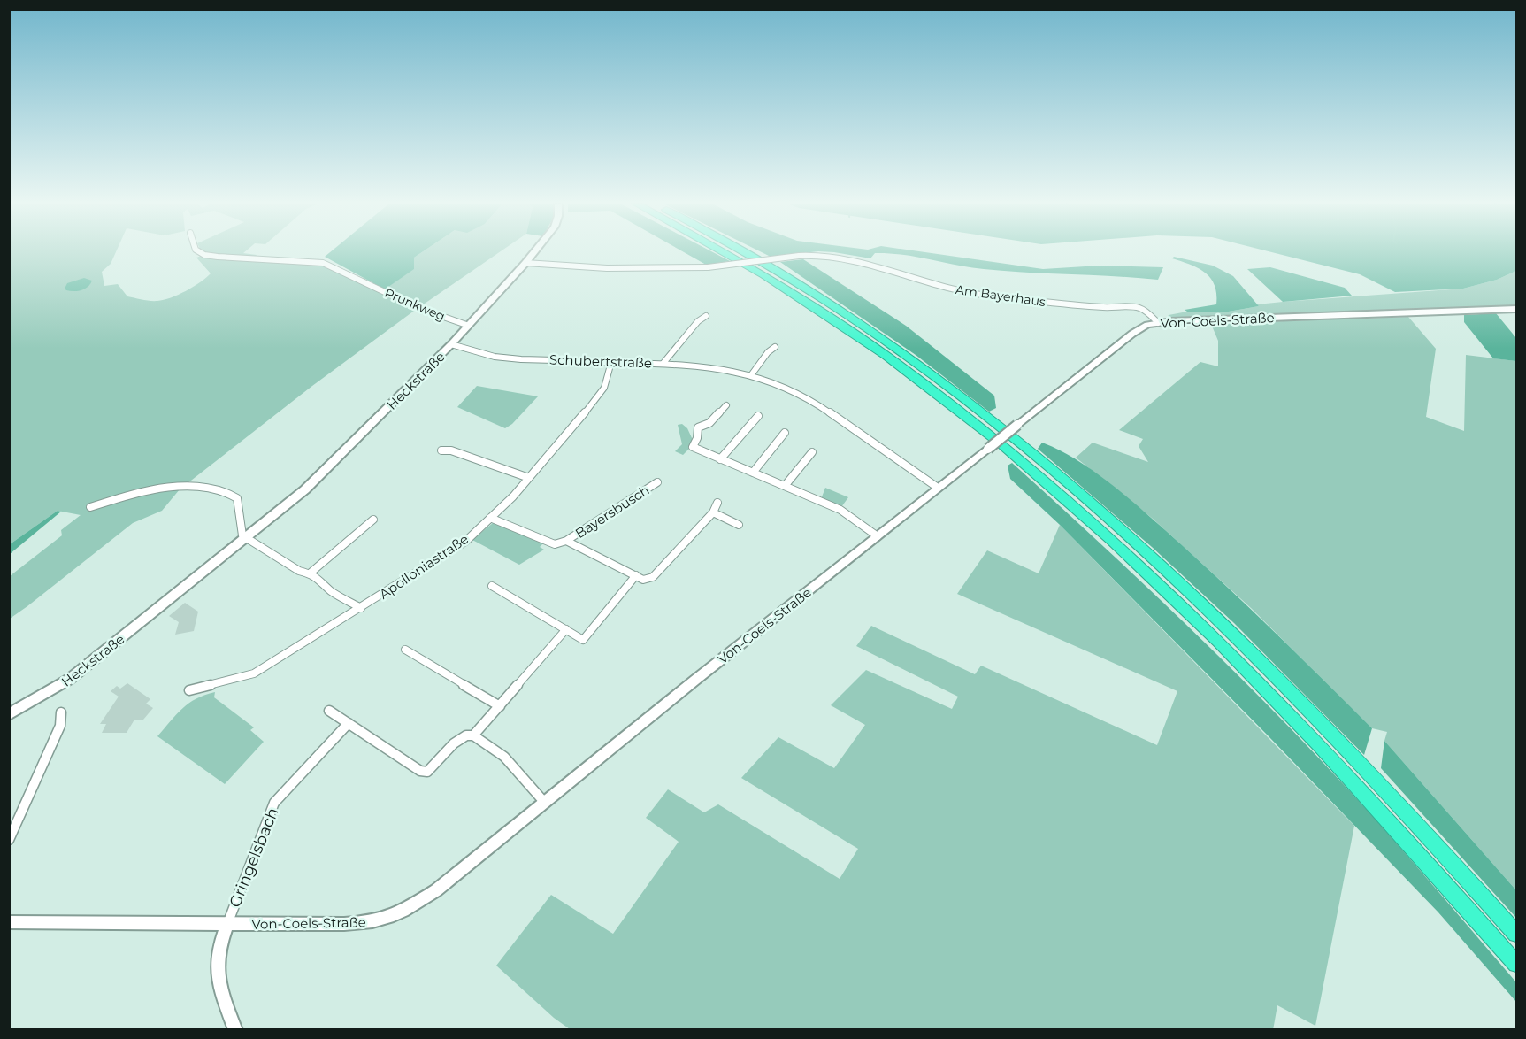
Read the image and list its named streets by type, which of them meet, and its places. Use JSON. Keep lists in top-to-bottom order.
{
  "streets": {
    "main road": ["Von-Coels-Straße", "Heckstraße"],
    "street": [
      "Am Bayerhaus",
      "Prunkweg",
      "Schubertstraße",
      "Bayersbusch",
      "Apolloniastraße",
      "Gringelsbach"
    ]
  },
  "crossings": [
    ["Am Bayerhaus", "Von-Coels-Straße"],
    ["Am Bayerhaus", "Heckstraße"],
    ["Prunkweg", "Heckstraße"],
    ["Von-Coels-Straße", "Schubertstraße"],
    ["Von-Coels-Straße", "Gringelsbach"],
    ["Schubertstraße", "Heckstraße"],
    ["Schubertstraße", "Apolloniastraße"]
  ]
}
